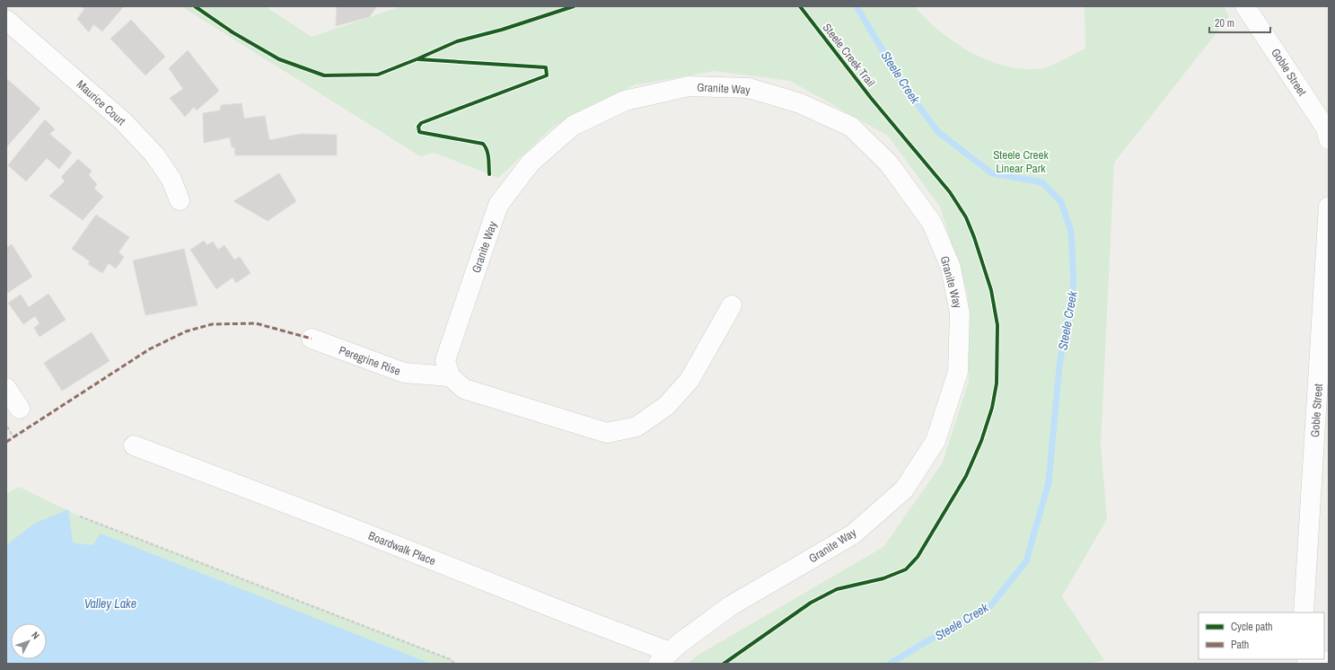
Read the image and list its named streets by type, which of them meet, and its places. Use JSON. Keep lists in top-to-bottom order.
{
  "streets": {
    "street": [
      "Goble Street",
      "Granite Way",
      "Maurice Court",
      "Peregrine Rise",
      "Boardwalk Place"
    ],
    "cycle path": ["Steele Creek Trail"]
  },
  "crossings": [
    ["Granite Way", "Peregrine Rise"],
    ["Granite Way", "Boardwalk Place"]
  ],
  "water": ["Steele Creek", "Valley Lake"],
  "parks": ["Steele Creek Linear Park"],
  "legend": ["Cycle path", "Path"],
  "scale_bar": "20 m",
  "north": "top right"
}
